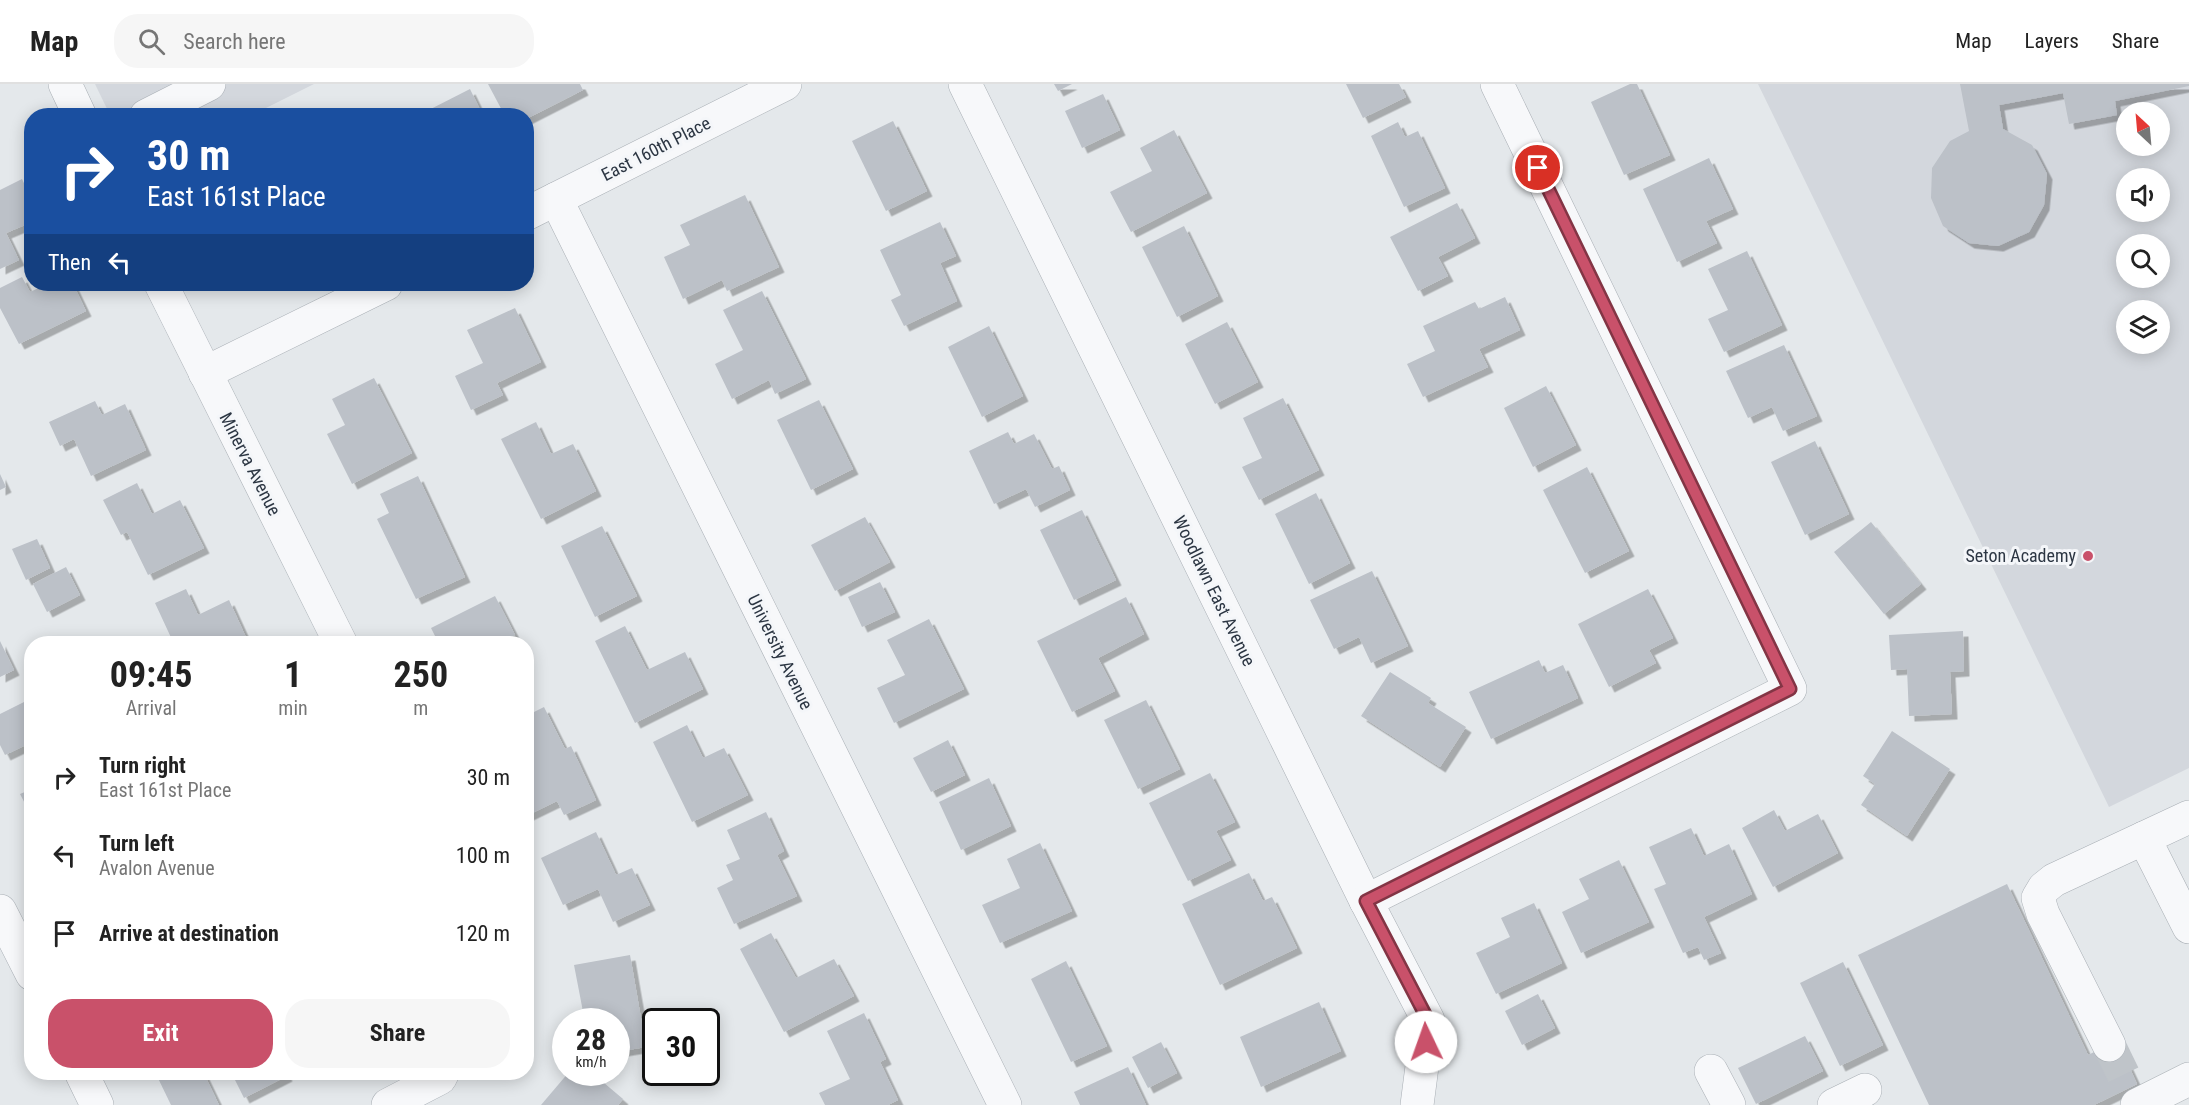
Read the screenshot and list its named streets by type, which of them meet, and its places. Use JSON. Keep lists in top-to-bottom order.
{
  "streets": {
    "street": [
      "East 160th Place",
      "Minerva Avenue",
      "Woodlawn East Avenue",
      "University Avenue"
    ]
  },
  "crossings": [
    ["East 160th Place", "University Avenue"]
  ],
  "places": ["Seton Academy"],
  "north": "top left",
  "page": {
    "header": "Map",
    "search": "Search here",
    "nav": ["Map", "Layers", "Share"],
    "turn": ["30 m", "East 161st Place"],
    "then": "Then",
    "eta": [
      "09:45",
      "Arrival",
      "1",
      "min",
      "250",
      "m"
    ],
    "list": [
      {
        "name": "Turn right",
        "note": "East 161st Place",
        "value": "30 m"
      },
      {
        "name": "Turn left",
        "note": "Avalon Avenue",
        "value": "100 m"
      },
      {
        "name": "Arrive at destination",
        "value": "120 m"
      }
    ],
    "buttons": ["Exit", "Share"],
    "speed": "28 km/h",
    "limit": "30"
  }
}
